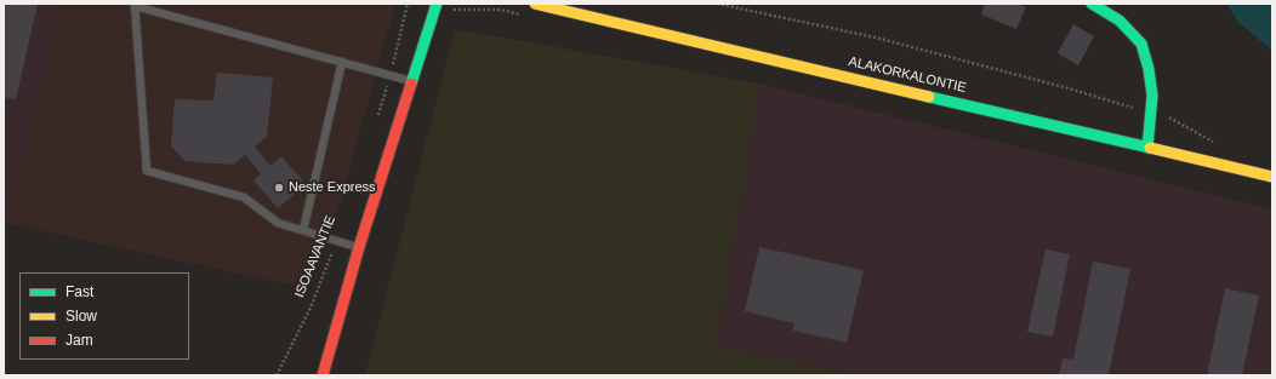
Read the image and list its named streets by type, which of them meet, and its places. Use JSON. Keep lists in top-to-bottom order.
{
  "streets": {
    "street": ["ALAKORKALONTIE"],
    "path": ["ISOAAVANTIE"]
  },
  "places": ["Neste Express"],
  "legend": ["Fast", "Slow", "Jam"]
}
